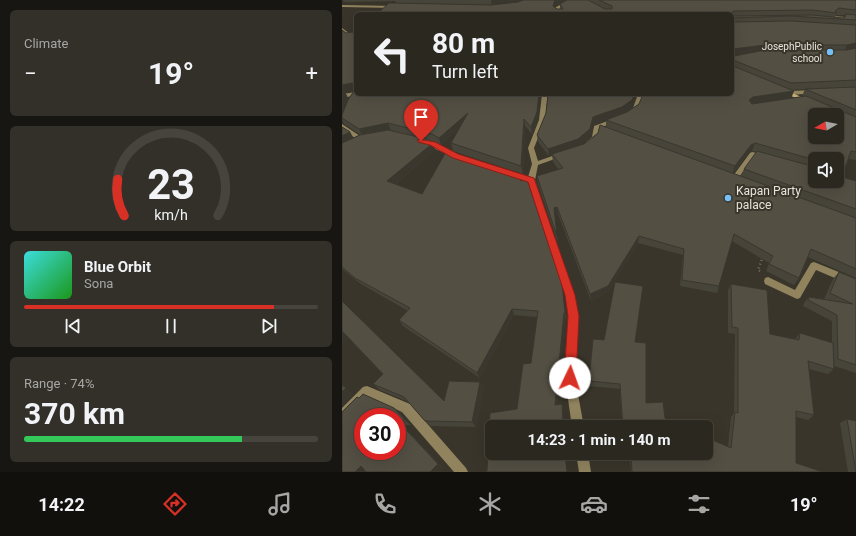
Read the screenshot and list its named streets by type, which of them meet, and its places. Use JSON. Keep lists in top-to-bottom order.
{
  "places": ["JosephPublic school", "Kapan Party palace"],
  "north": "left",
  "page": {
    "tile": [
      "Climate",
      ["Range · 74%", "370 km"]
    ],
    "turn": ["80 m", "Turn left"],
    "heat": ["−", "19°", "+"],
    "song": ["Blue Orbit", "Sona"],
    "limit": "30",
    "trip": "14:23 · 1 min · 140 m",
    "tabs": ["14:22", "19°"],
    "gauge": ["23", "km/h"]
  }
}
